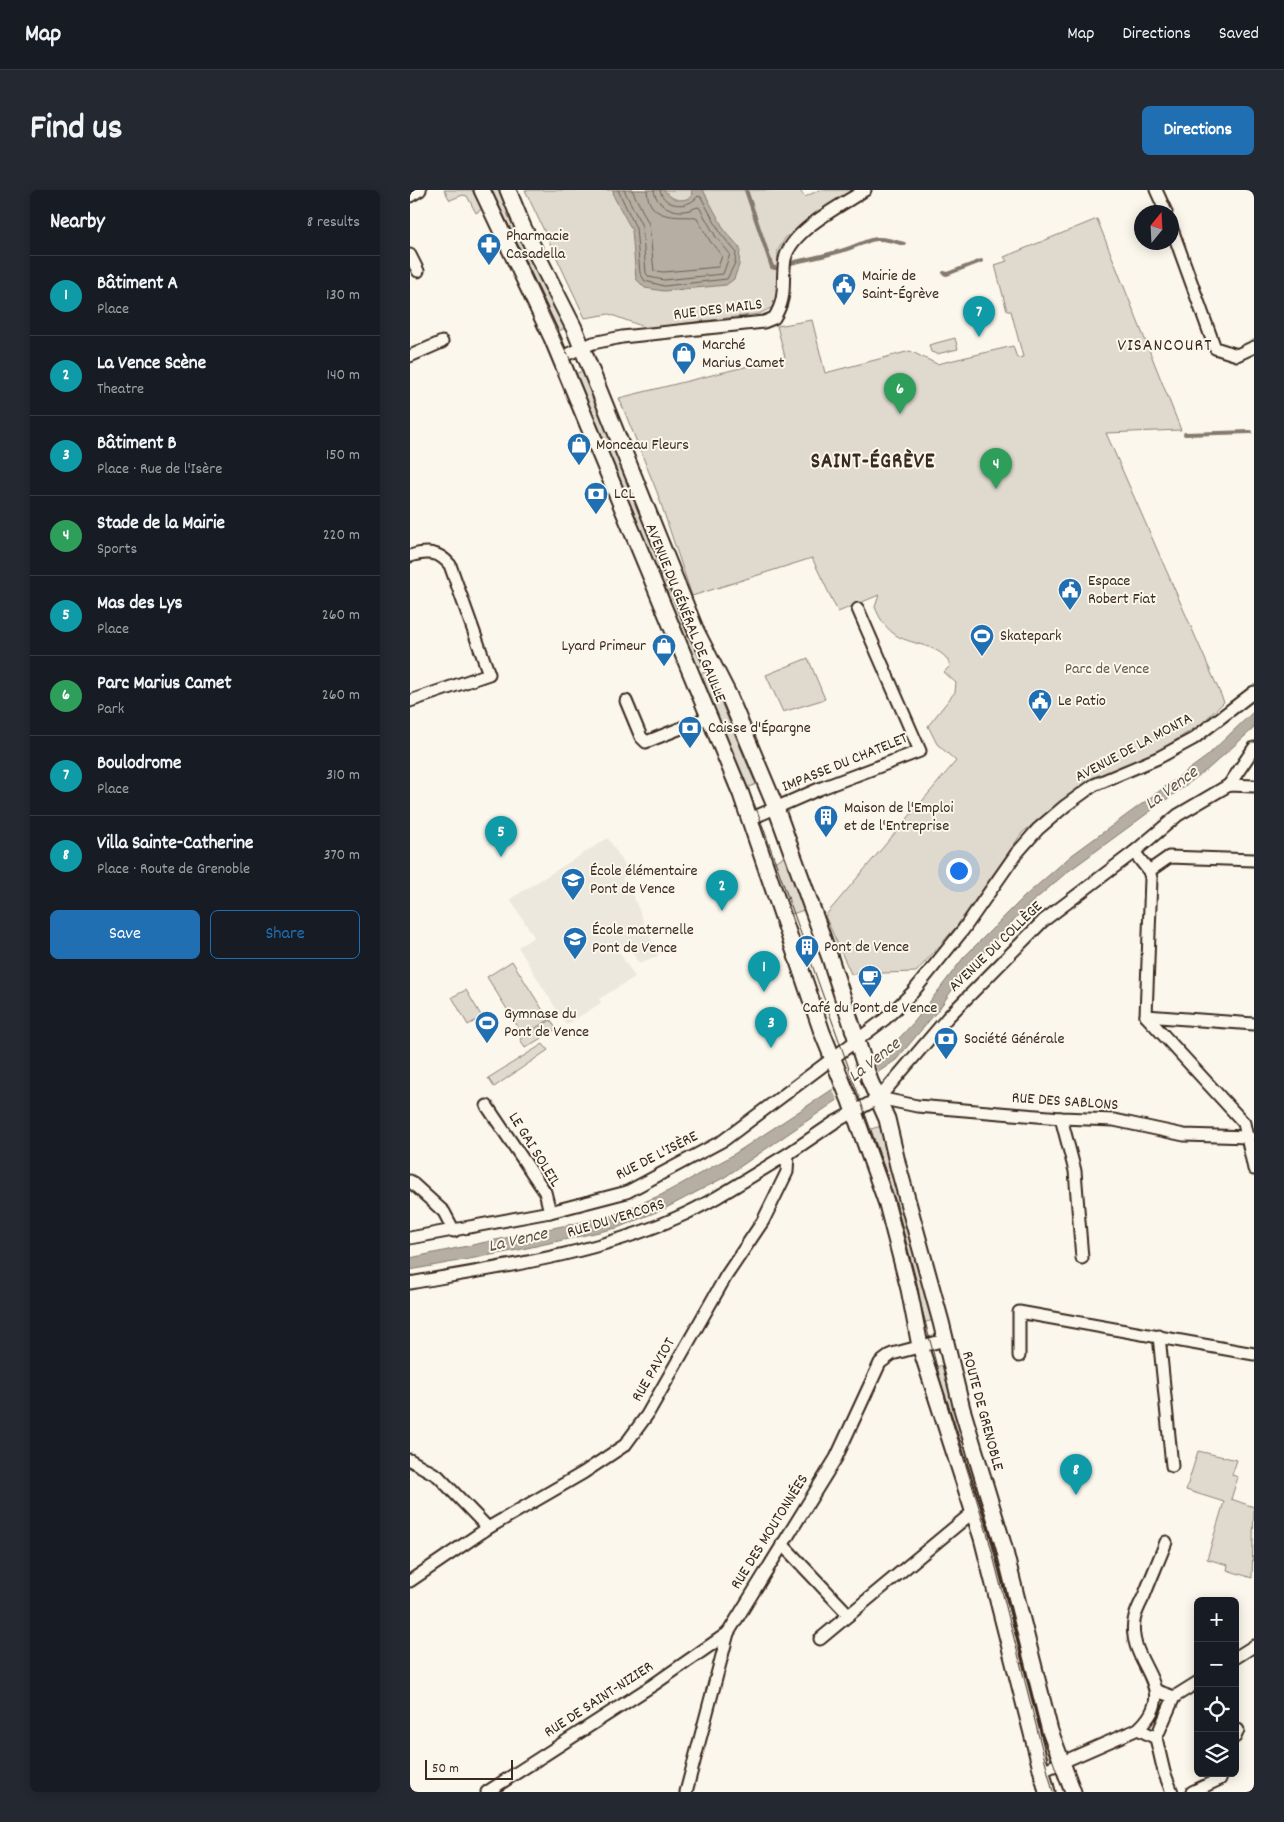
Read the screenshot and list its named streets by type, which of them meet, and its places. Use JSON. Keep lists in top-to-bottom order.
{
  "streets": {
    "main road": ["AVENUE DU GÉNÉRAL DE GAULLE", "ROUTE DE GRENOBLE"],
    "street": [
      "RUE DES MAILS",
      "AVENUE DE LA MONTA",
      "IMPASSE DU CHATELET",
      "AVENUE DU COLLÈGE",
      "RUE DES SABLONS",
      "LE GAI SOLEIL",
      "RUE DE L'ISÈRE",
      "RUE DU VERCORS",
      "RUE PAVIOT",
      "RUE DES MOUTONNÉES",
      "RUE DE SAINT-NIZIER"
    ]
  },
  "crossings": [
    ["RUE DES MAILS", "AVENUE DU GÉNÉRAL DE GAULLE"],
    ["AVENUE DU GÉNÉRAL DE GAULLE", "AVENUE DE LA MONTA"],
    ["AVENUE DU GÉNÉRAL DE GAULLE", "IMPASSE DU CHATELET"],
    ["AVENUE DU GÉNÉRAL DE GAULLE", "RUE DE L'ISÈRE"],
    ["AVENUE DU GÉNÉRAL DE GAULLE", "ROUTE DE GRENOBLE"],
    ["AVENUE DE LA MONTA", "RUE DE L'ISÈRE"],
    ["AVENUE DE LA MONTA", "ROUTE DE GRENOBLE"],
    ["AVENUE DU COLLÈGE", "RUE DES SABLONS"],
    ["AVENUE DU COLLÈGE", "ROUTE DE GRENOBLE"],
    ["RUE DES SABLONS", "ROUTE DE GRENOBLE"],
    ["LE GAI SOLEIL", "RUE DE L'ISÈRE"],
    ["RUE DE L'ISÈRE", "ROUTE DE GRENOBLE"],
    ["RUE DU VERCORS", "RUE PAVIOT"],
    ["ROUTE DE GRENOBLE", "RUE DES MOUTONNÉES"],
    ["RUE DES MOUTONNÉES", "RUE DE SAINT-NIZIER"]
  ],
  "districts": ["VISANCOURT", "SAINT-ÉGRÈVE"],
  "water": ["La Vence"],
  "parks": ["Parc de Vence"],
  "places": {
    "pharmacy": ["Pharmacie Casadella"],
    "public building": ["Mairie de Saint-Égrève", "Espace Robert Fiat", "Le Patio"],
    "shop": ["Marché Marius Camet", "Monceau Fleurs", "Lyard Primeur"],
    "bank": ["LCL", "Caisse d'Épargne", "Société Générale"],
    "sports": ["Skatepark", "Gymnase du Pont de Vence"],
    "building": ["Maison de l'Emploi et de l'Entreprise", "Pont de Vence"],
    "school or university": ["École élémentaire Pont de Vence", "École maternelle Pont de Vence"],
    "cafe": ["Café du Pont de Vence"]
  },
  "scale_bar": "50 m",
  "north": "top",
  "page": {
    "header": "Map",
    "nav": ["Map", "Directions", "Saved"],
    "title": "Find us",
    "buttons": [
      "Directions",
      ["Save", "Share"]
    ],
    "heading": ["Nearby", "8 results"],
    "list": [
      {
        "mark": "1",
        "name": "Bâtiment A",
        "note": "Place",
        "value": "130 m"
      },
      {
        "mark": "2",
        "name": "La Vence Scène",
        "note": "Theatre",
        "value": "140 m"
      },
      {
        "mark": "3",
        "name": "Bâtiment B",
        "note": "Place · Rue de l'Isère",
        "value": "150 m"
      },
      {
        "mark": "4",
        "name": "Stade de la Mairie",
        "note": "Sports",
        "value": "220 m"
      },
      {
        "mark": "5",
        "name": "Mas des Lys",
        "note": "Place",
        "value": "260 m"
      },
      {
        "mark": "6",
        "name": "Parc Marius Camet",
        "note": "Park",
        "value": "260 m"
      },
      {
        "mark": "7",
        "name": "Boulodrome",
        "note": "Place",
        "value": "310 m"
      },
      {
        "mark": "8",
        "name": "Villa Sainte-Catherine",
        "note": "Place · Route de Grenoble",
        "value": "370 m"
      }
    ],
    "pins": [
      "7",
      "6",
      "4",
      "5",
      "2",
      "1",
      "3",
      "8"
    ],
    "map_buttons": ["+", "−"],
    "scale": "50 m"
  }
}
